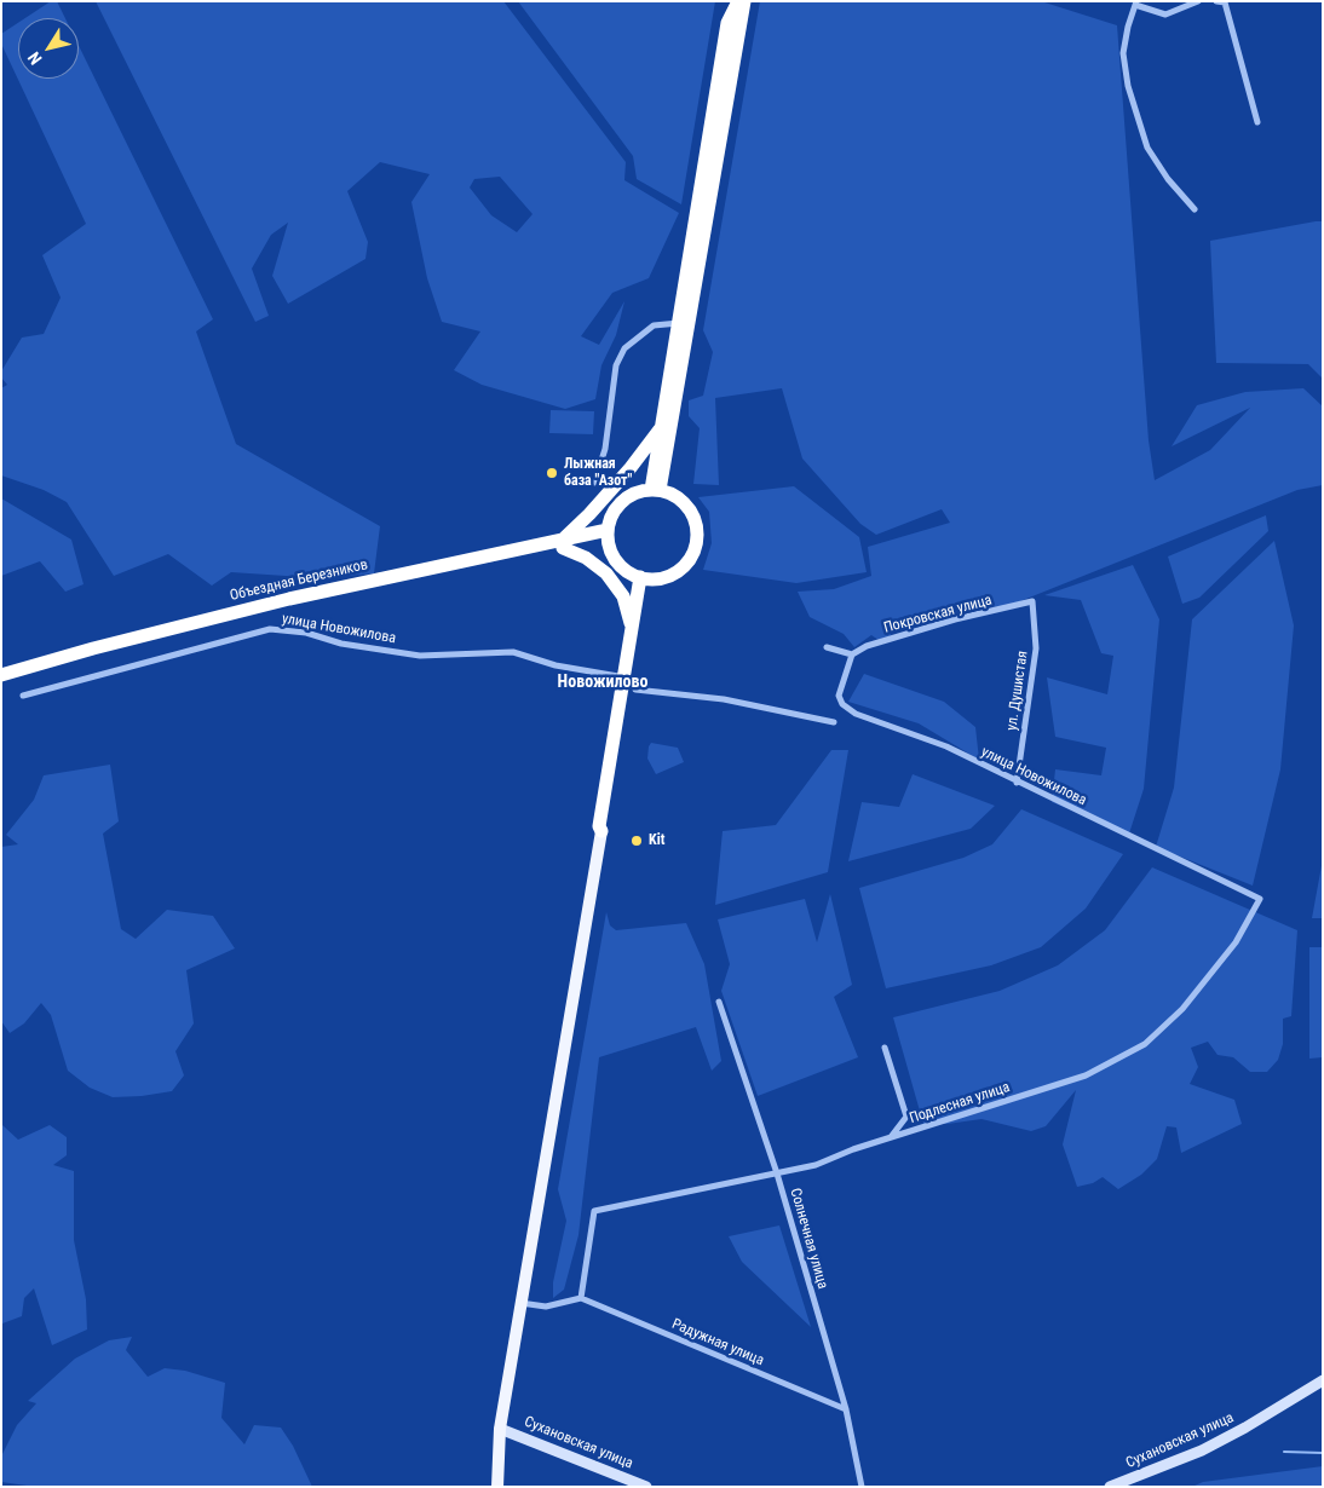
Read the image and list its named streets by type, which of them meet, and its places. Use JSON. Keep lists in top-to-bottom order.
{
  "streets": {
    "highway": ["Объездная Березников"],
    "street": [
      "Покровская улица",
      "улица Новожилова",
      "ул. Душистая",
      "Подлесная улица",
      "Солнечная улица",
      "Радужная улица",
      "Сухановская улица"
    ]
  },
  "crossings": [
    ["Покровская улица", "улица Новожилова"],
    ["Покровская улица", "ул. Душистая"],
    ["улица Новожилова", "ул. Душистая"],
    ["улица Новожилова", "Подлесная улица"],
    ["Подлесная улица", "Солнечная улица"],
    ["Подлесная улица", "Радужная улица"],
    ["Солнечная улица", "Радужная улица"]
  ],
  "districts": ["Новожилово"],
  "places": ["Лыжная база \"Азот\"", "Kit"],
  "north": "bottom left"
}
